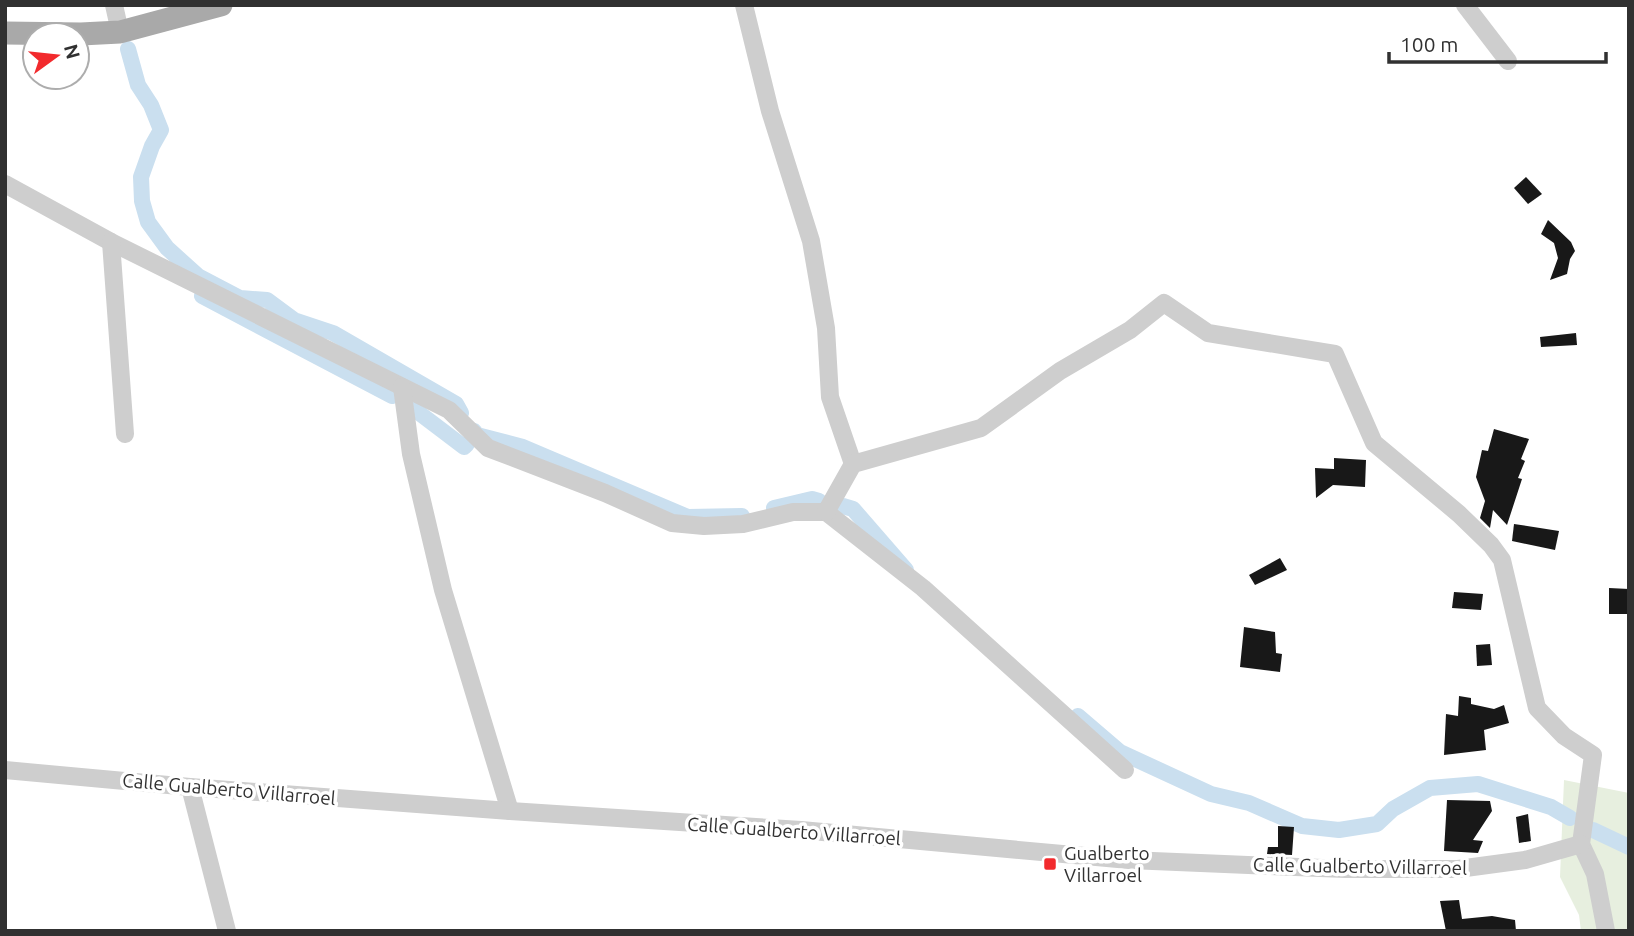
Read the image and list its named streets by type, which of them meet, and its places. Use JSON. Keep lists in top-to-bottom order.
{
  "streets": {
    "street": ["Calle Gualberto Villarroel"]
  },
  "places": {
    "transit": ["Gualberto Villarroel"]
  },
  "scale_bar": "100 m",
  "north": "right"
}
